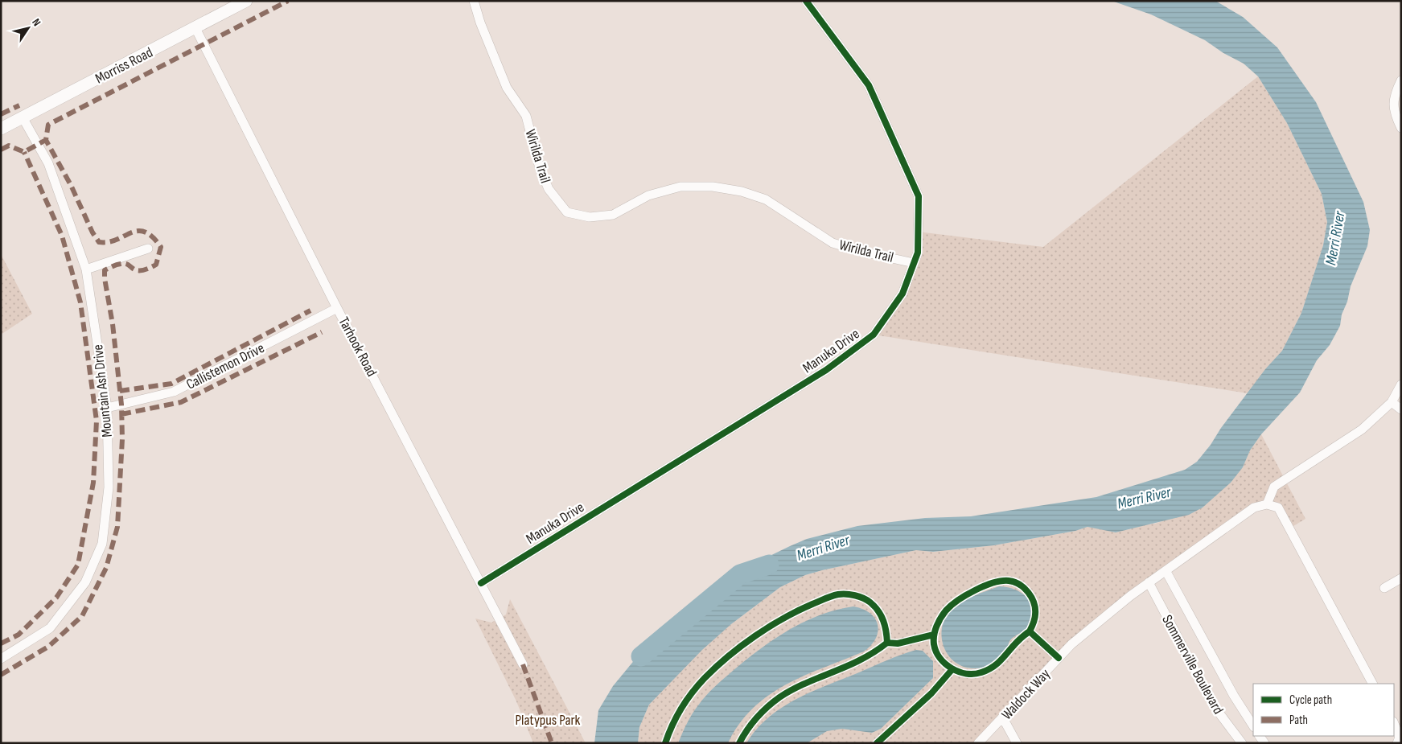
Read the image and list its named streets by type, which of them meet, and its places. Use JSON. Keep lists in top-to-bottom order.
{
  "streets": {
    "street": [
      "Morriss Road",
      "Wirilda Trail",
      "Tarhook Road",
      "Manuka Drive",
      "Callistemon Drive",
      "Mountain Ash Drive",
      "Sommerville Boulevard",
      "Waldock Way"
    ]
  },
  "crossings": [
    ["Morriss Road", "Tarhook Road"],
    ["Morriss Road", "Mountain Ash Drive"],
    ["Wirilda Trail", "Manuka Drive"],
    ["Tarhook Road", "Manuka Drive"],
    ["Tarhook Road", "Callistemon Drive"],
    ["Callistemon Drive", "Mountain Ash Drive"],
    ["Sommerville Boulevard", "Waldock Way"]
  ],
  "water": ["Merri River"],
  "parks": ["Platypus Park"],
  "legend": ["Cycle path", "Path"],
  "north": "top right"
}
